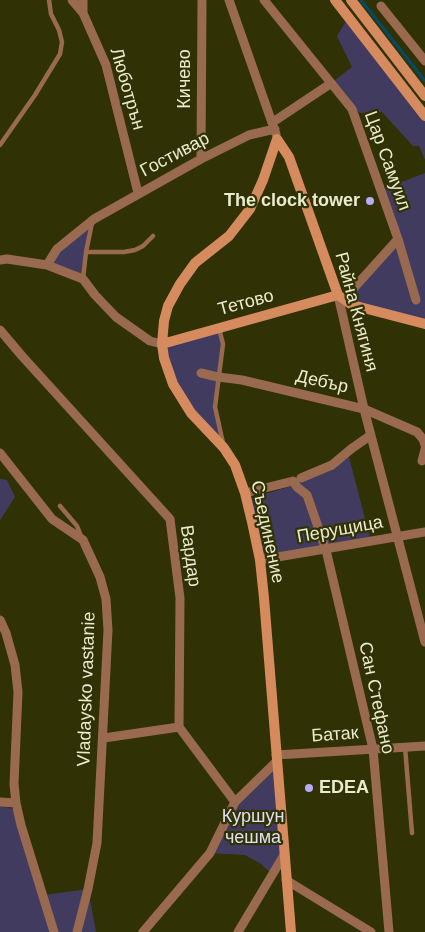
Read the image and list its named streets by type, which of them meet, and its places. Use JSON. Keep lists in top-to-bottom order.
{
  "streets": {
    "street": [
      "Кичево",
      "Люботрън",
      "Гостивар",
      "Цар Самуил",
      "Тетово",
      "Райна Княгиня",
      "Дебър",
      "Перущица",
      "Съединение",
      "Вардар",
      "Vladaysko vastanie",
      "Сан Стефано",
      "Батак"
    ]
  },
  "crossings": [
    ["Кичево", "Гостивар"],
    ["Люботрън", "Гостивар"],
    ["Гостивар", "Цар Самуил"],
    ["Гостивар", "Райна Княгиня"],
    ["Гостивар", "Съединение"],
    ["Тетово", "Райна Княгиня"],
    ["Тетово", "Съединение"],
    ["Райна Княгиня", "Дебър"],
    ["Райна Княгиня", "Перущица"],
    ["Райна Княгиня", "Съединение"],
    ["Перущица", "Съединение"],
    ["Перущица", "Сан Стефано"],
    ["Съединение", "Батак"],
    ["Сан Стефано", "Батак"]
  ],
  "parks": ["Куршун чешма"],
  "places": ["The clock tower", "EDEA"]
}
